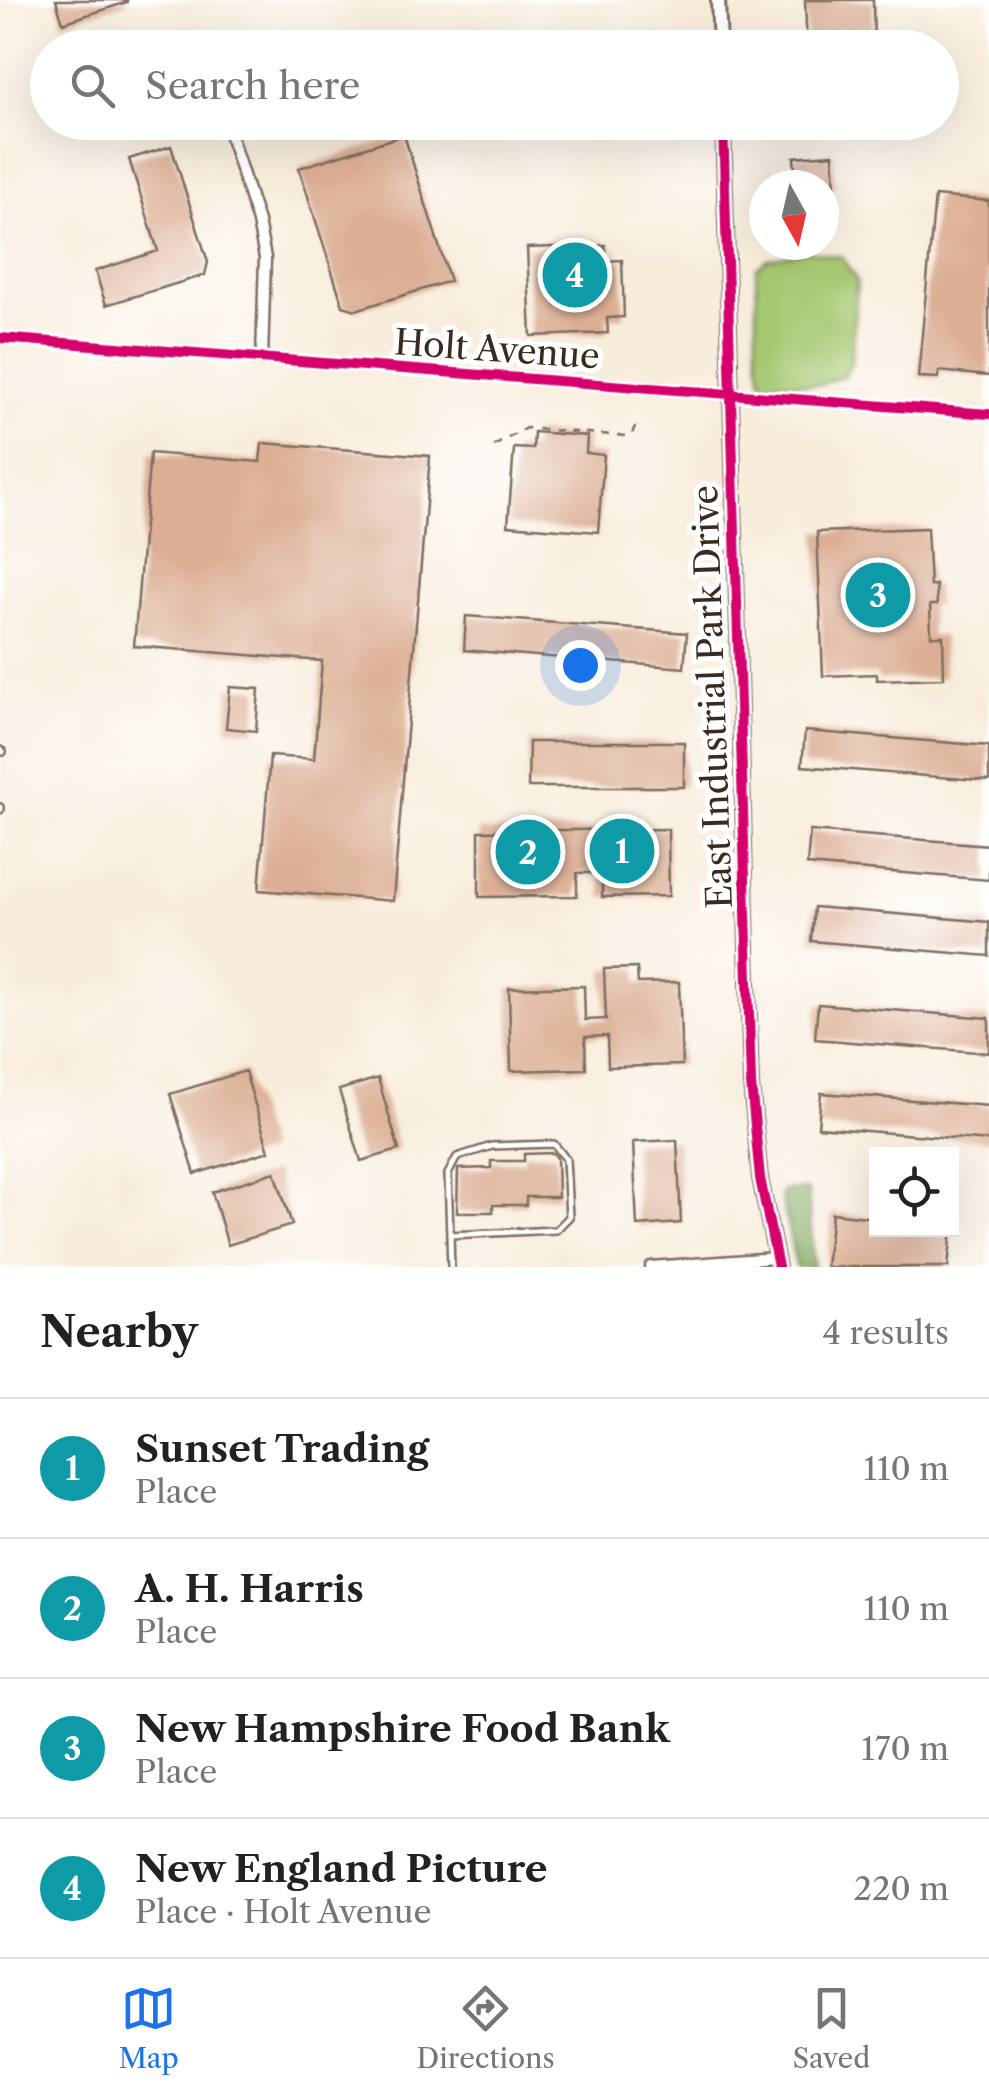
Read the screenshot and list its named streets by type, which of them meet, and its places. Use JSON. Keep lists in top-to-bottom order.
{
  "streets": {
    "street": ["Holt Avenue", "East Industrial Park Drive"]
  },
  "crossings": [
    ["Holt Avenue", "East Industrial Park Drive"]
  ],
  "north": "bottom",
  "page": {
    "search": "Search here",
    "pins": [
      "4",
      "3",
      "1",
      "2"
    ],
    "heading": ["Nearby", "4 results"],
    "list": [
      {
        "mark": "1",
        "name": "Sunset Trading",
        "note": "Place",
        "value": "110 m"
      },
      {
        "mark": "2",
        "name": "A. H. Harris",
        "note": "Place",
        "value": "110 m"
      },
      {
        "mark": "3",
        "name": "New Hampshire Food Bank",
        "note": "Place",
        "value": "170 m"
      },
      {
        "mark": "4",
        "name": "New England Picture",
        "note": "Place · Holt Avenue",
        "value": "220 m"
      }
    ],
    "nav": ["Map", "Directions", "Saved"]
  }
}
